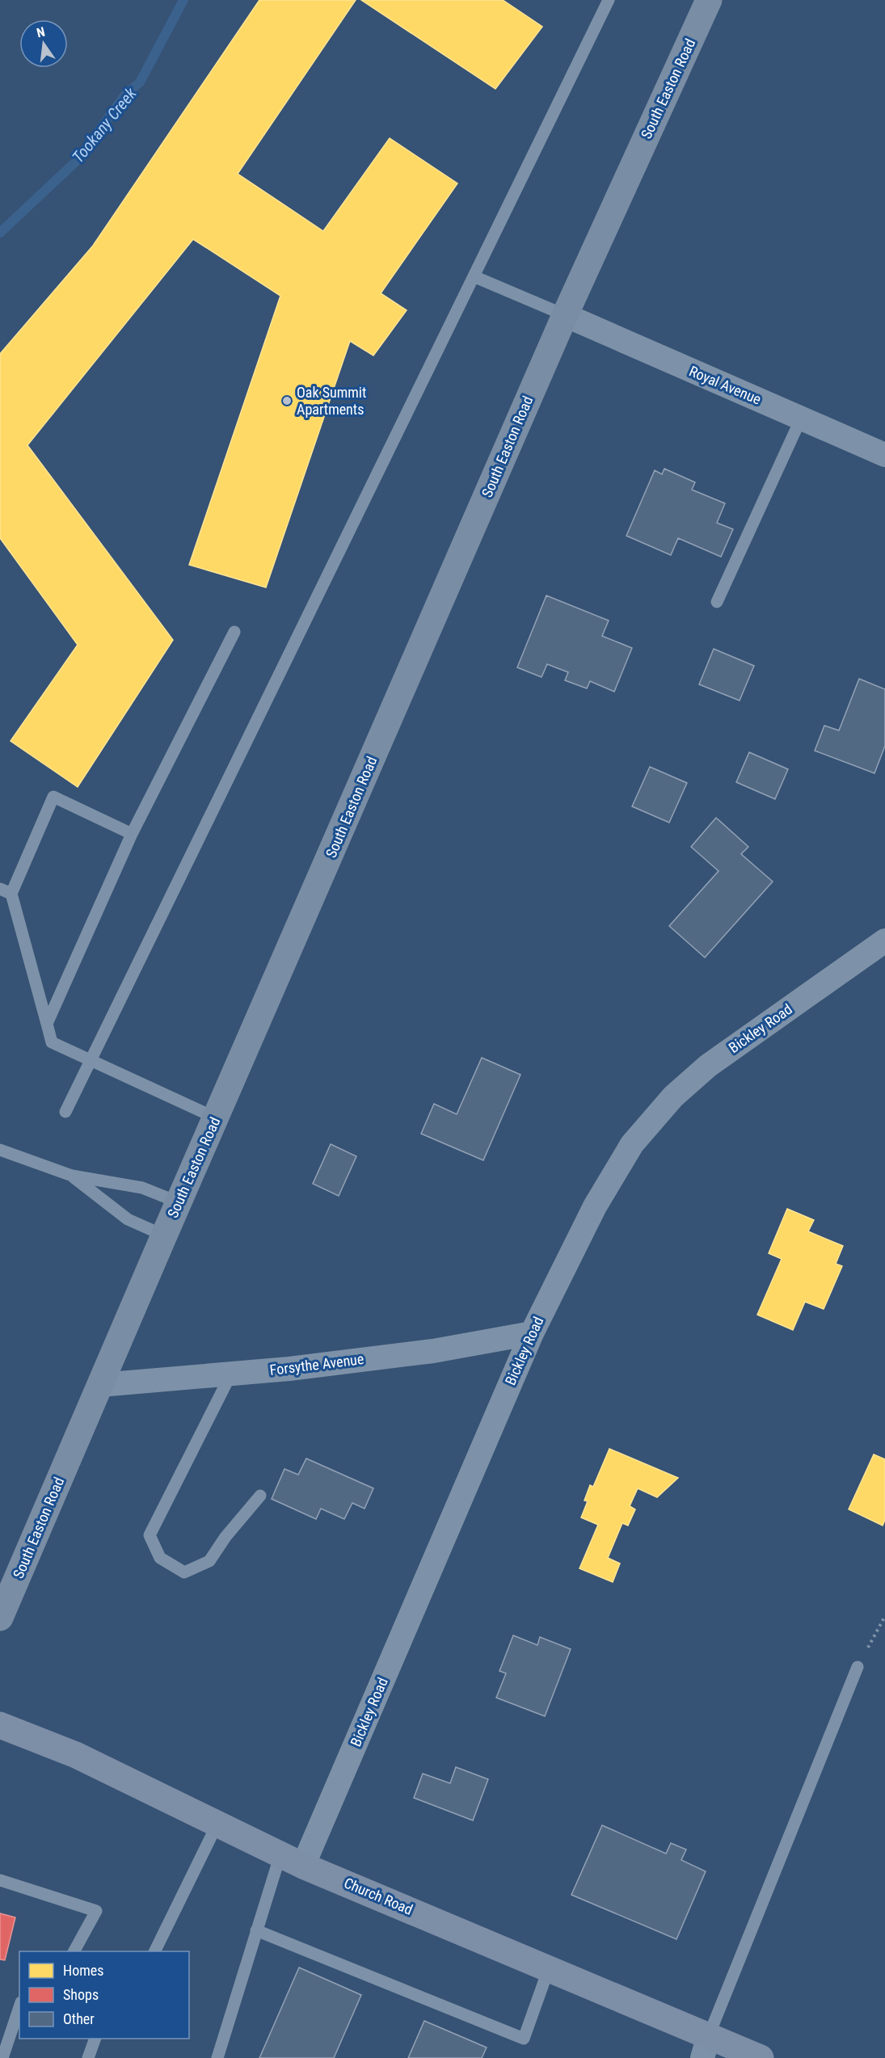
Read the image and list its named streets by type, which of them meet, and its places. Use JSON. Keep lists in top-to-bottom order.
{
  "streets": {
    "main road": ["South Easton Road", "Church Road"],
    "street": ["Royal Avenue", "Bickley Road", "Forsythe Avenue"]
  },
  "crossings": [
    ["South Easton Road", "Royal Avenue"],
    ["South Easton Road", "Forsythe Avenue"],
    ["Bickley Road", "Forsythe Avenue"],
    ["Bickley Road", "Church Road"]
  ],
  "water": ["Tookany Creek"],
  "places": ["Oak Summit Apartments"],
  "legend": ["Homes", "Shops", "Other"],
  "north": "top"
}
